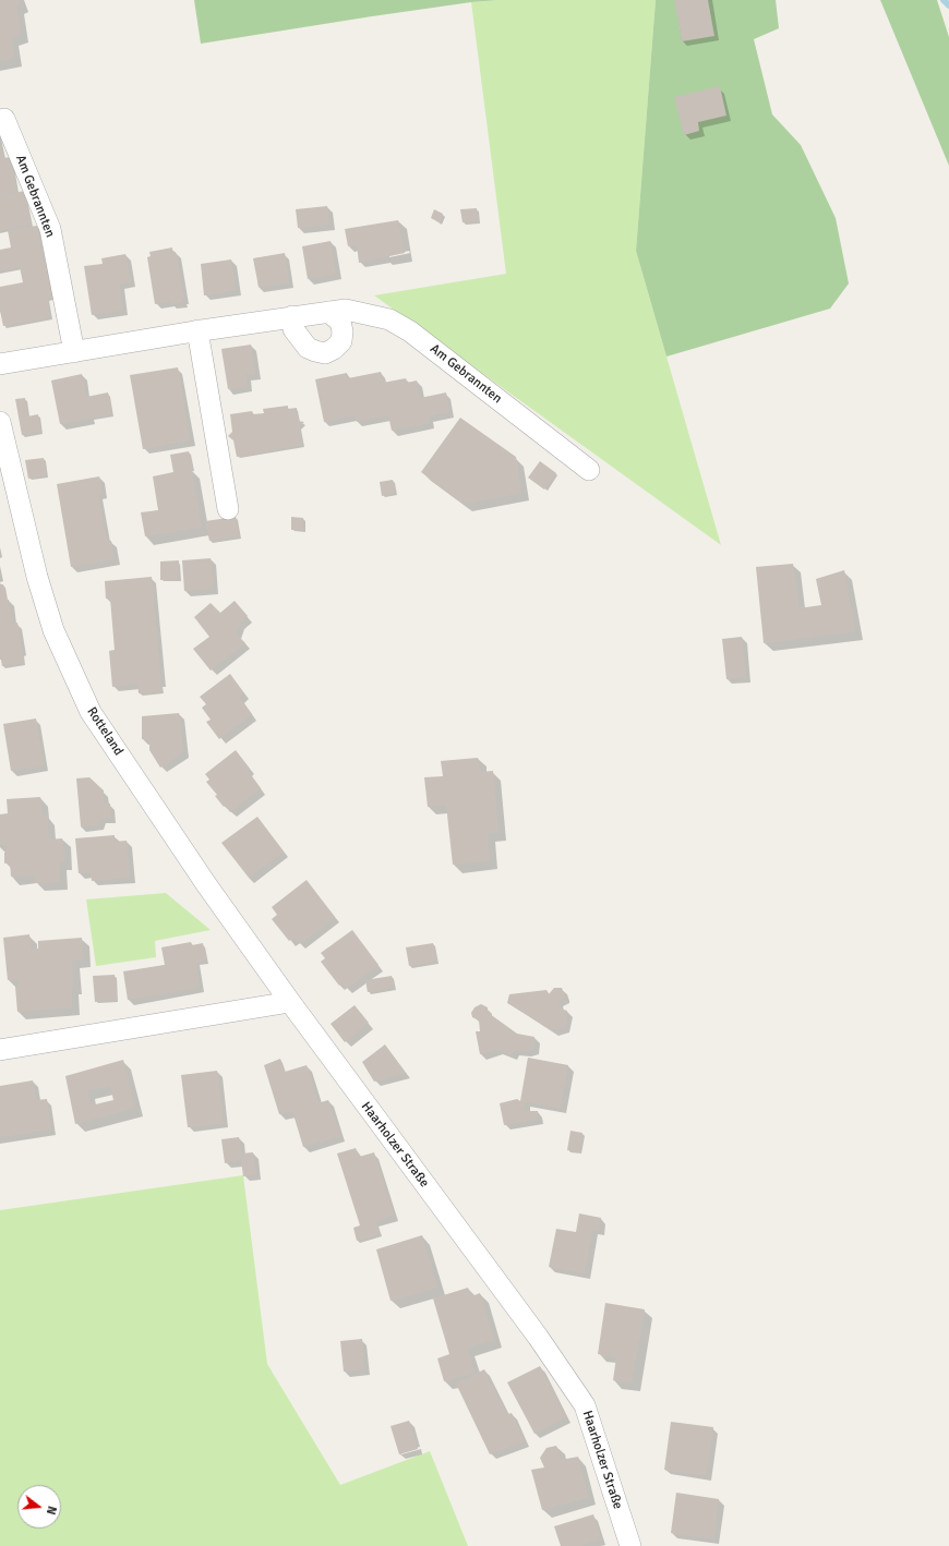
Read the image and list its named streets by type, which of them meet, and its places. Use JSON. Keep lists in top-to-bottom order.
{
  "streets": {
    "street": ["Am Gebrannten", "Rotteland", "Haarholzer Straße"]
  },
  "crossings": [
    ["Rotteland", "Haarholzer Straße"]
  ],
  "north": "right"
}
